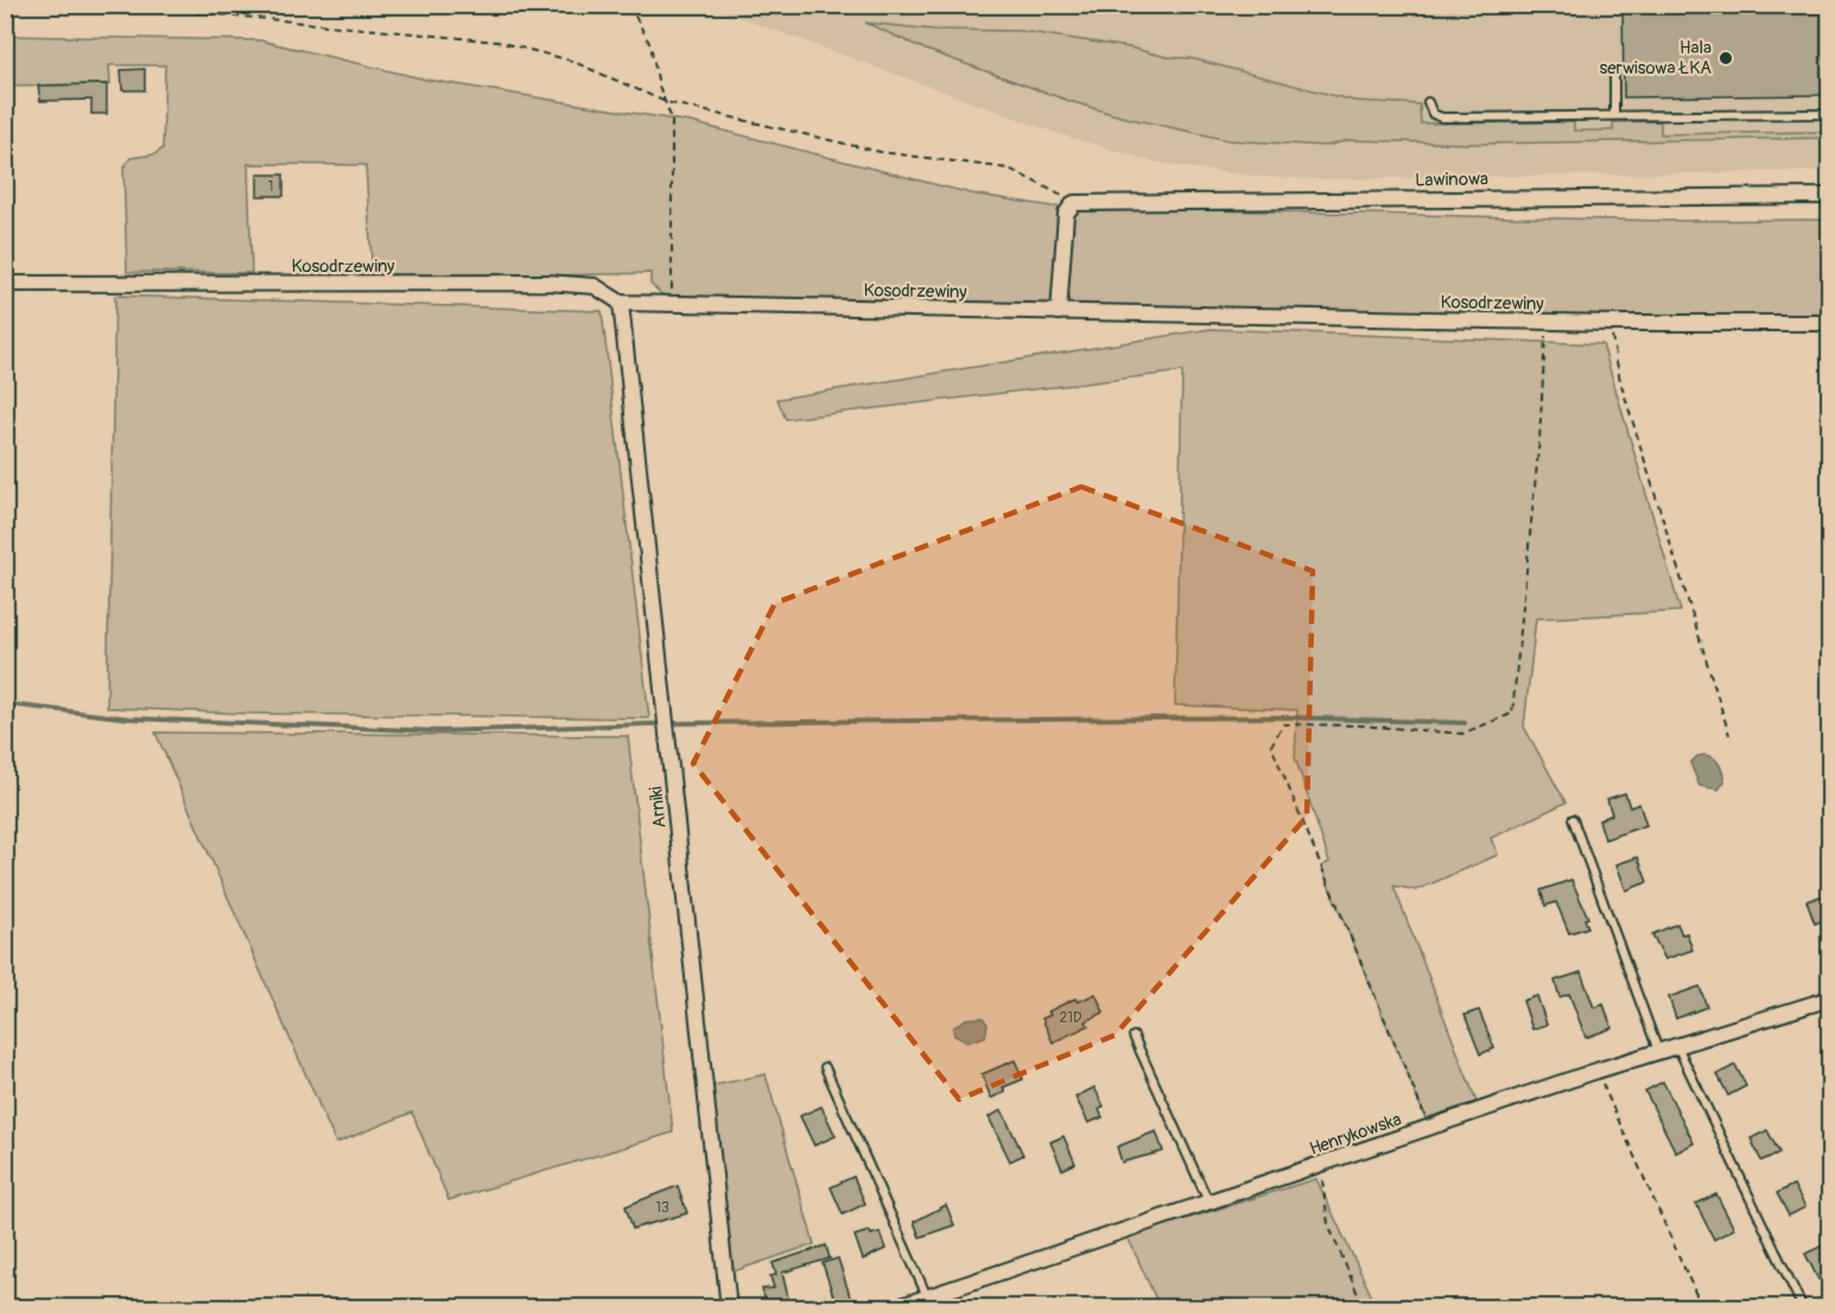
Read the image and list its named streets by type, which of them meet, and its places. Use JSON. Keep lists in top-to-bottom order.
{
  "streets": {
    "street": [
      "Lawinowa",
      "Kosodrzewiny",
      "Arniki",
      "Henrykowska"
    ]
  },
  "crossings": [
    ["Kosodrzewiny", "Arniki"]
  ],
  "places": ["Hala serwisowa ŁKA"],
  "house_numbers": ["1", "21D", "13"]
}
